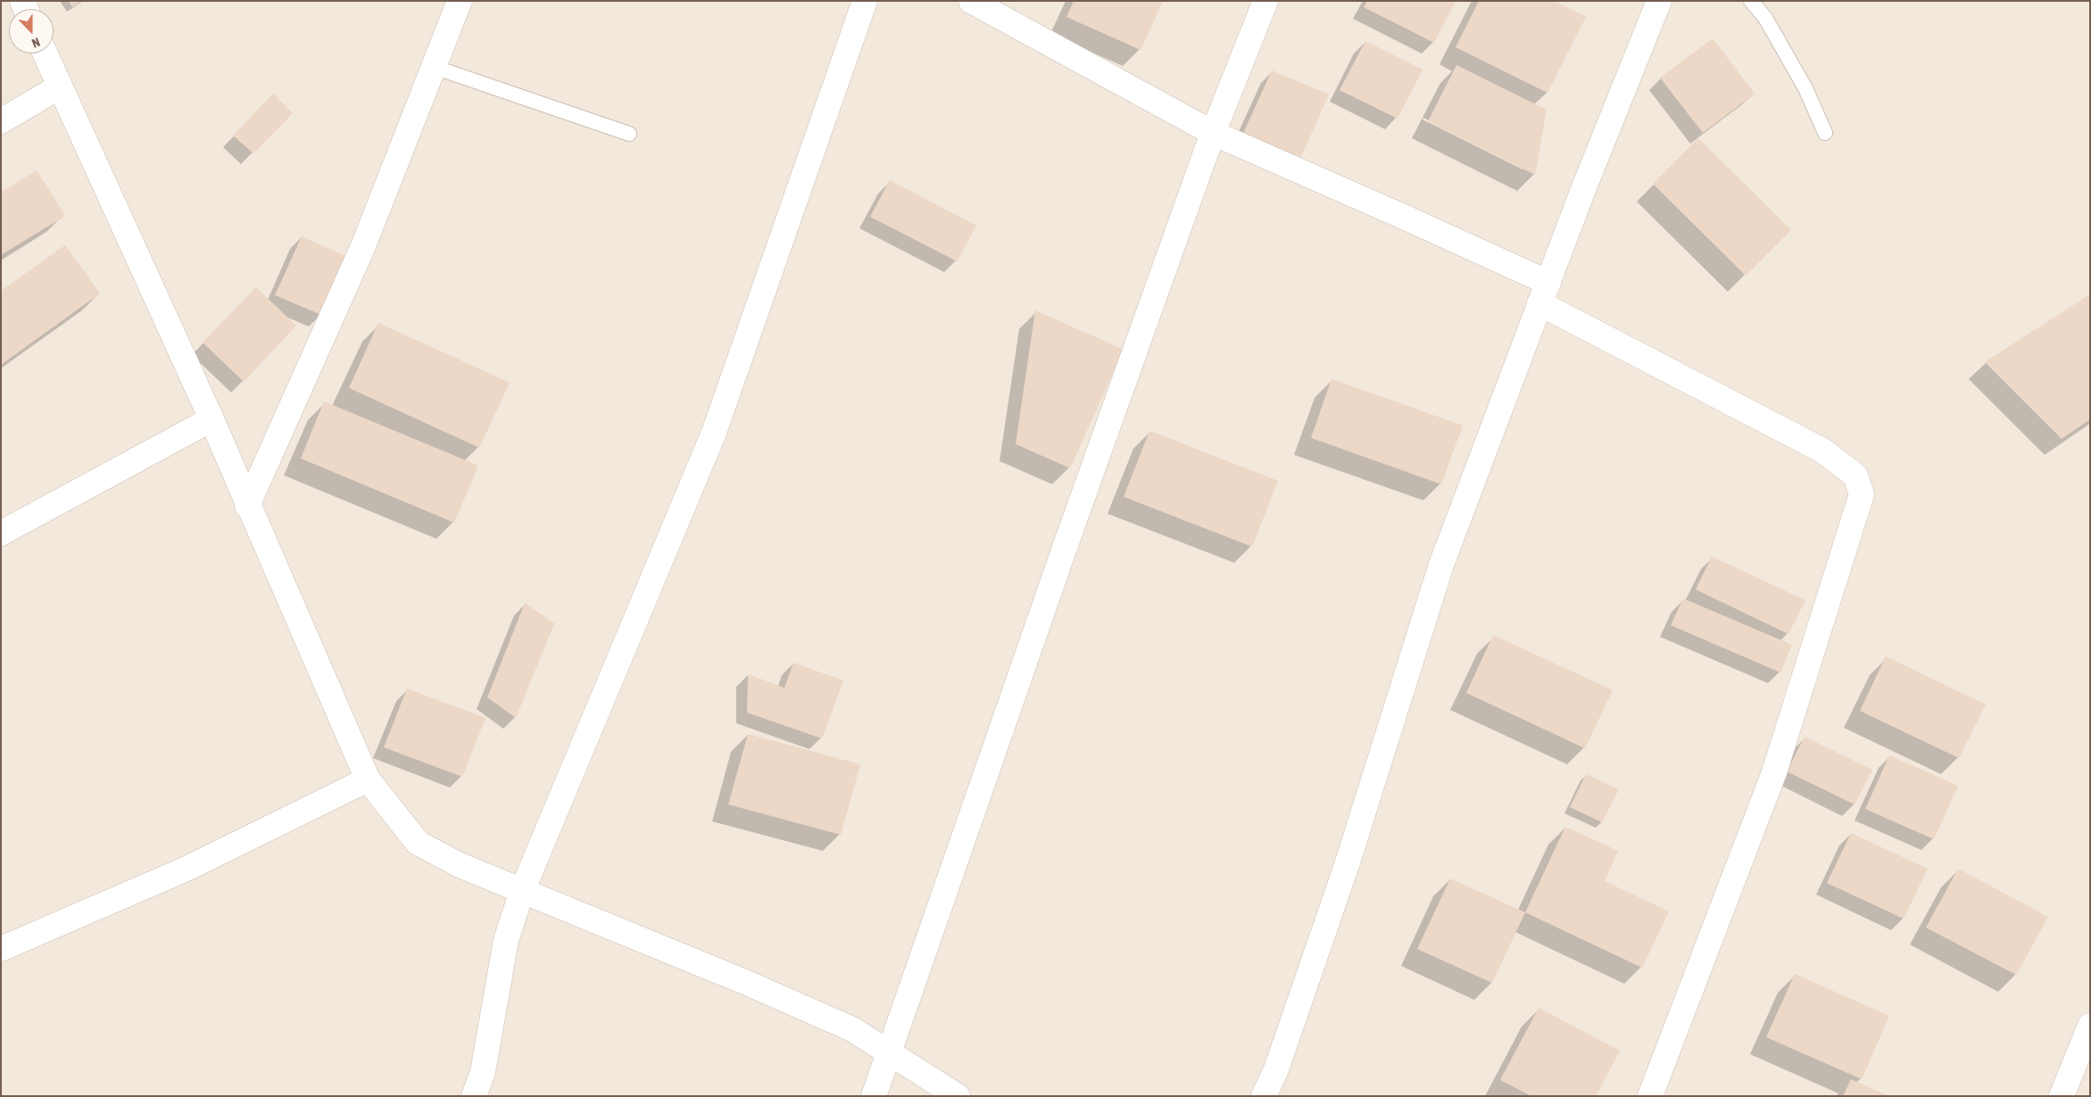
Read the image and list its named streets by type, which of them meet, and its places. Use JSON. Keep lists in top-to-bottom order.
{
  "north": "bottom"
}
